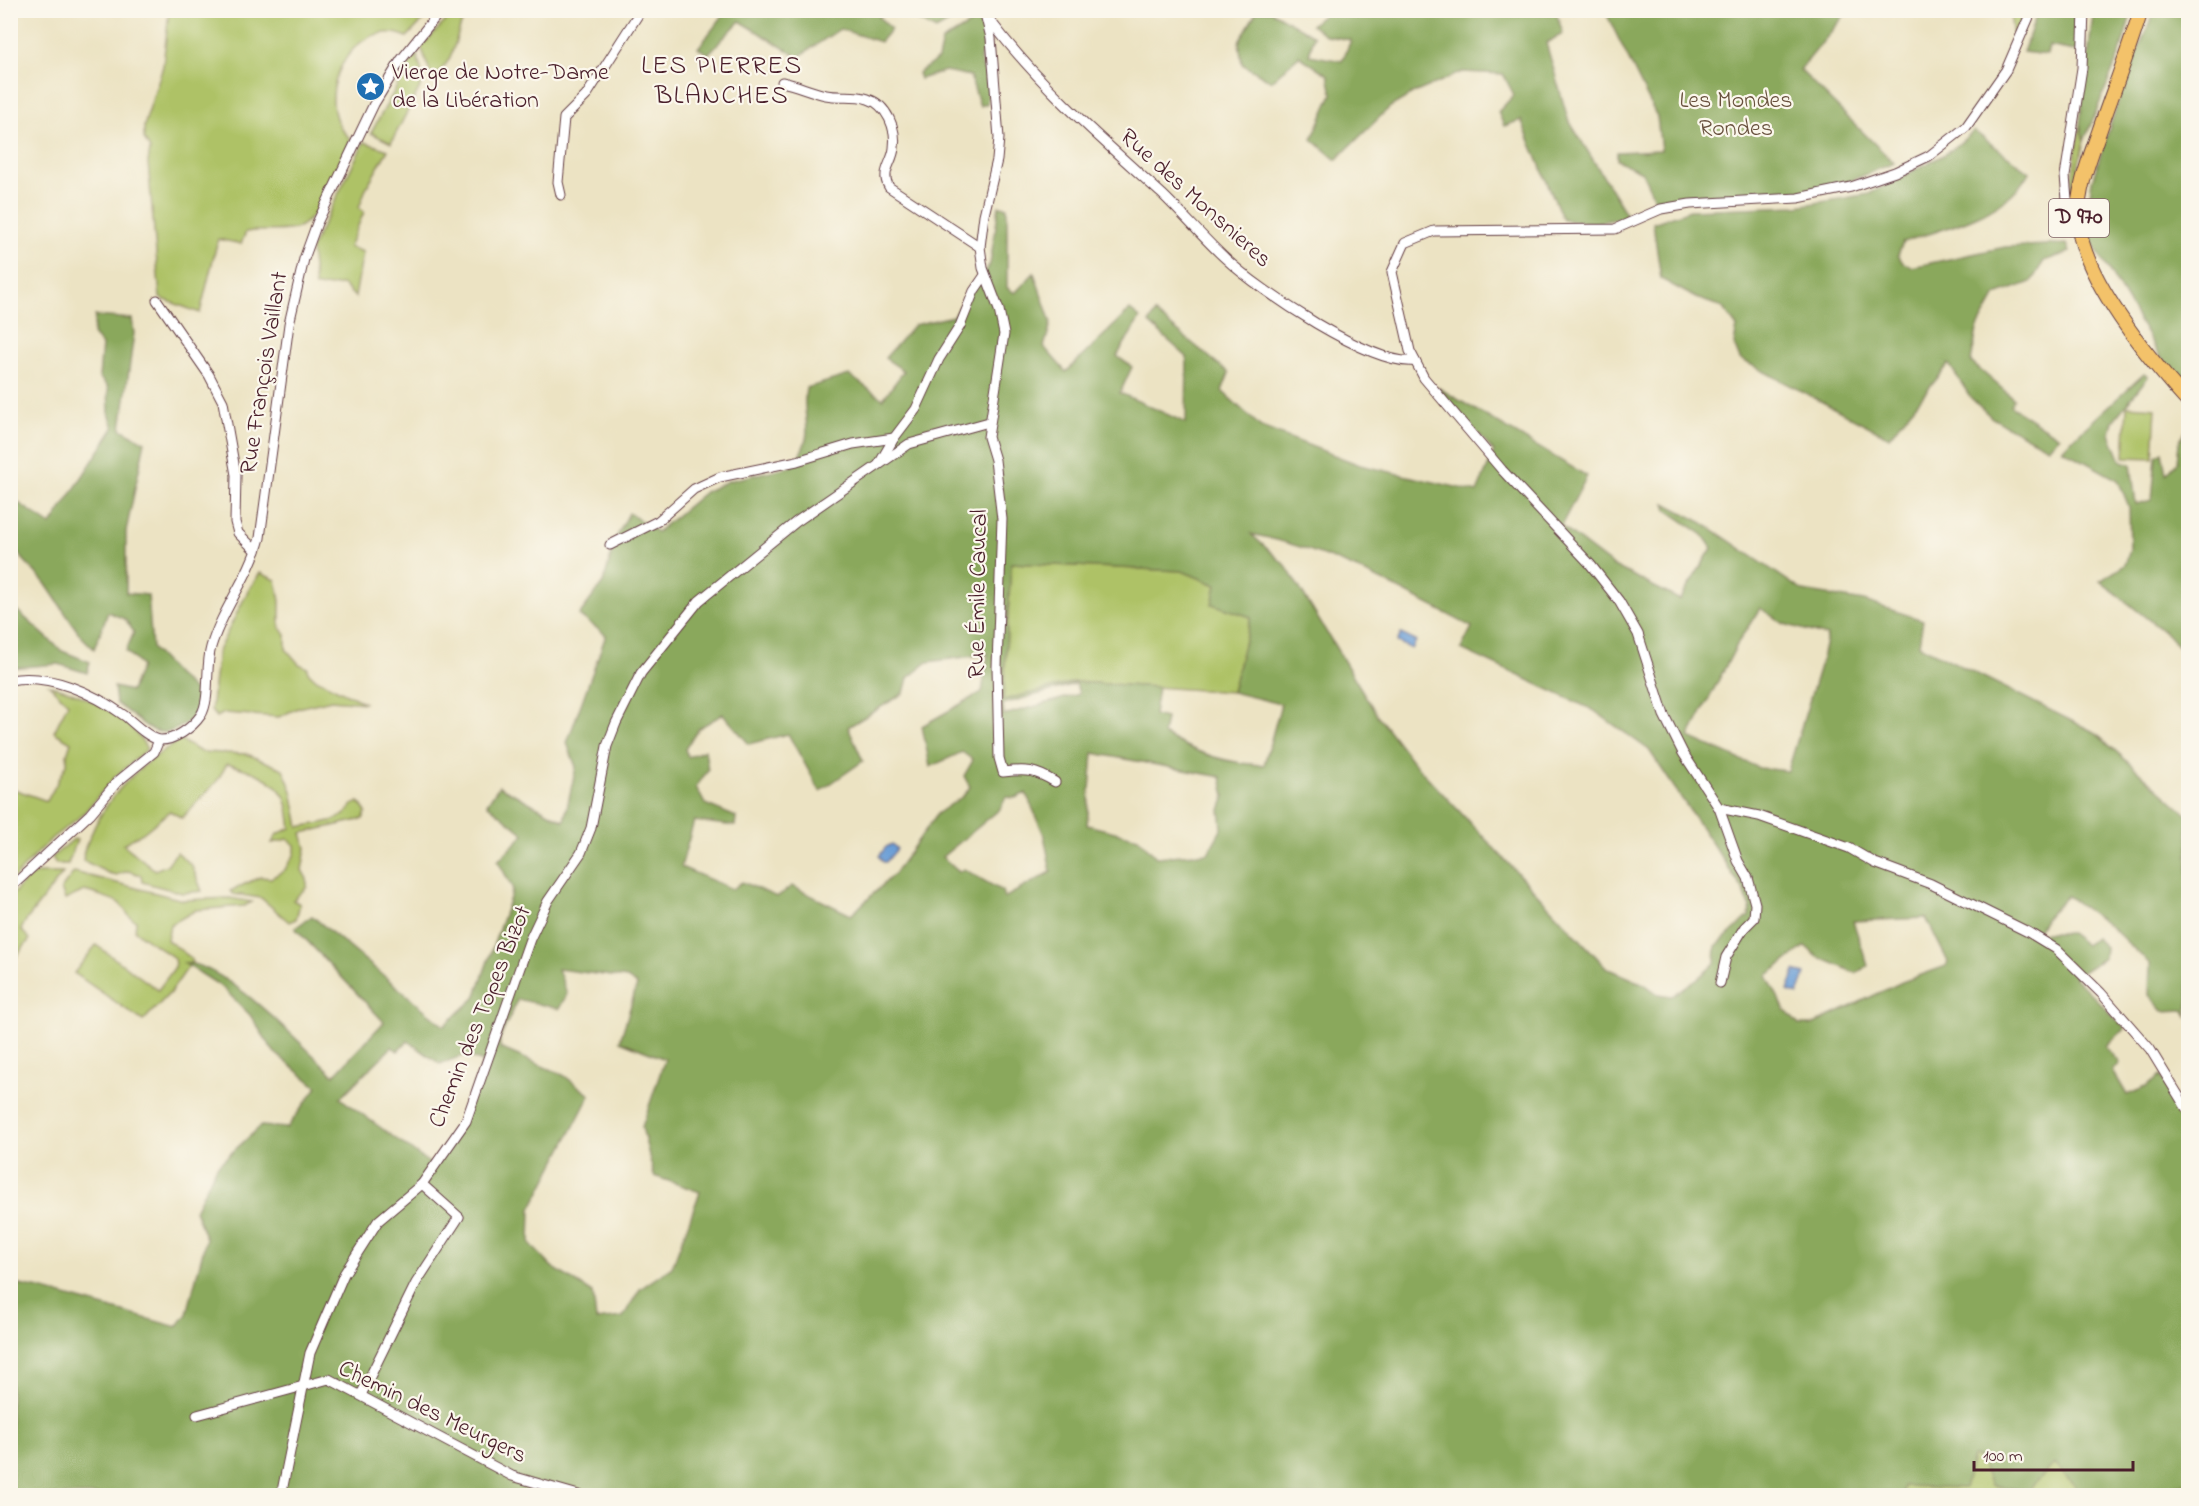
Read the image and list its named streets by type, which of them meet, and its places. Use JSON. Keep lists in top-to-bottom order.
{
  "streets": {
    "main road": ["D 970"],
    "street": [
      "Rue des Monsnieres",
      "Rue François Vaillant",
      "Rue Émile Caucal",
      "Chemin des Topes Bizot",
      "Chemin des Meurgers"
    ]
  },
  "crossings": [
    ["Rue des Monsnieres", "Rue Émile Caucal"],
    ["Rue Émile Caucal", "Chemin des Topes Bizot"],
    ["Chemin des Topes Bizot", "Chemin des Meurgers"]
  ],
  "districts": ["LES PIERRES BLANCHES"],
  "parks": ["Les Mondes Rondes"],
  "places": {
    "place": ["Vierge de Notre-Dame de la Libération"]
  },
  "scale_bar": "100 m"
}
